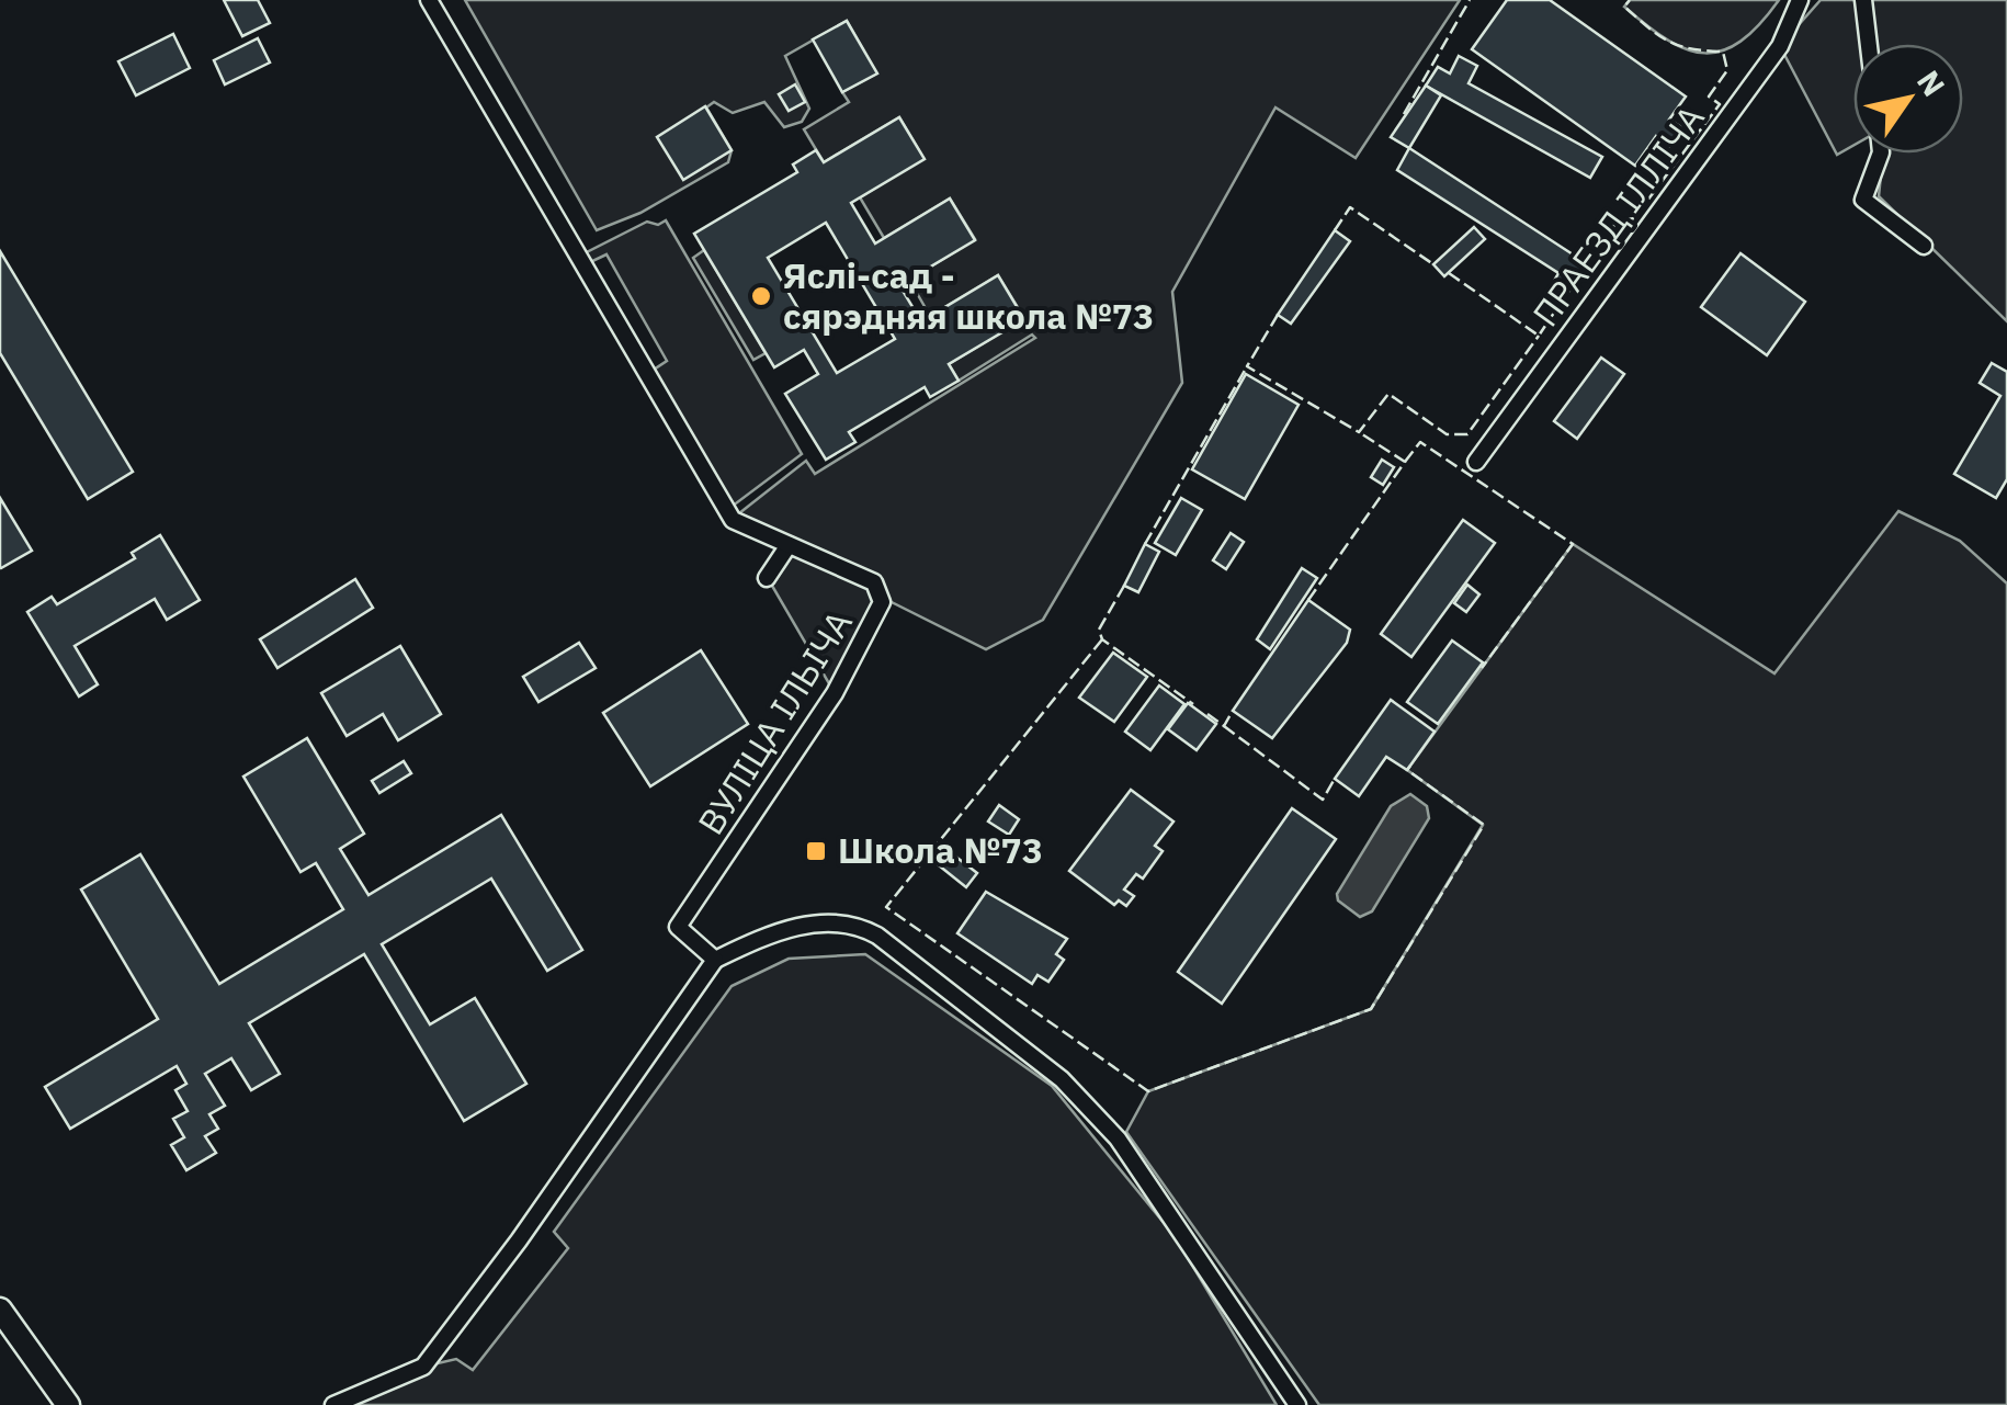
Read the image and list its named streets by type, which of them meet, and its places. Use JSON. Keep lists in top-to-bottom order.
{
  "streets": {
    "street": ["ПРАЕЗД ІЛЛІЧА", "ВУЛІЦА ІЛЬІЧА"]
  },
  "places": {
    "other": ["Яслі-сад - сярэдняя школа №73"],
    "transit": ["Школа №73"]
  },
  "north": "top right"
}
